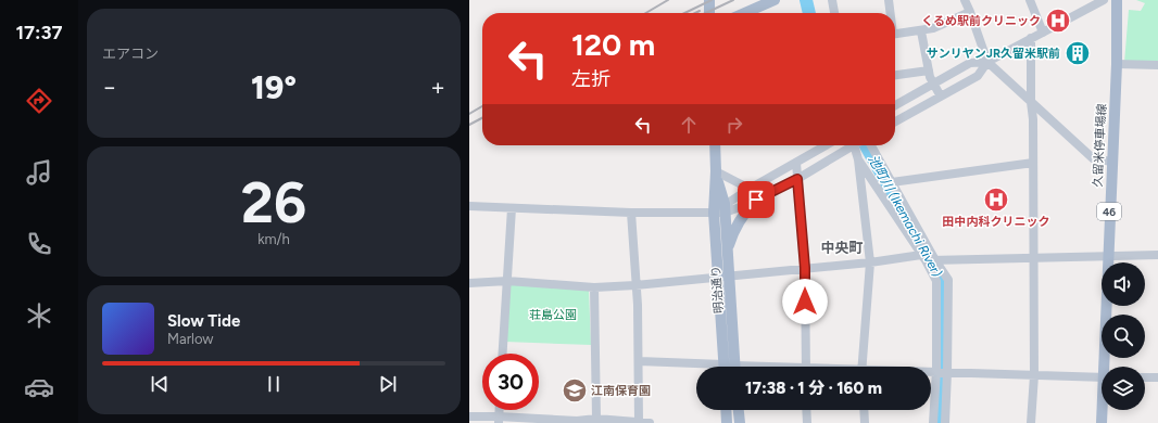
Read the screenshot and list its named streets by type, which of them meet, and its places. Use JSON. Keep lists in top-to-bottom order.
{
  "streets": {
    "main road": ["久留米停車場線", "46", "明治通り"]
  },
  "districts": ["中央町"],
  "water": ["池町川 (Ikemachi River)"],
  "parks": ["荘島公園"],
  "places": {
    "hospital": ["くるめ駅前クリニック", "田中内科クリニック"],
    "building": ["サンリヤンJR久留米駅前"],
    "school or university": ["江南保育園"]
  },
  "page": {
    "tabs": "17:37",
    "tile": [
      "エアコン",
      ["26", "km/h"]
    ],
    "turn": ["120 m", "左折"],
    "heat": ["−", "19°", "+"],
    "song": ["Slow Tide", "Marlow"],
    "limit": "30",
    "trip": "17:38 · 1 分 · 160 m"
  }
}
